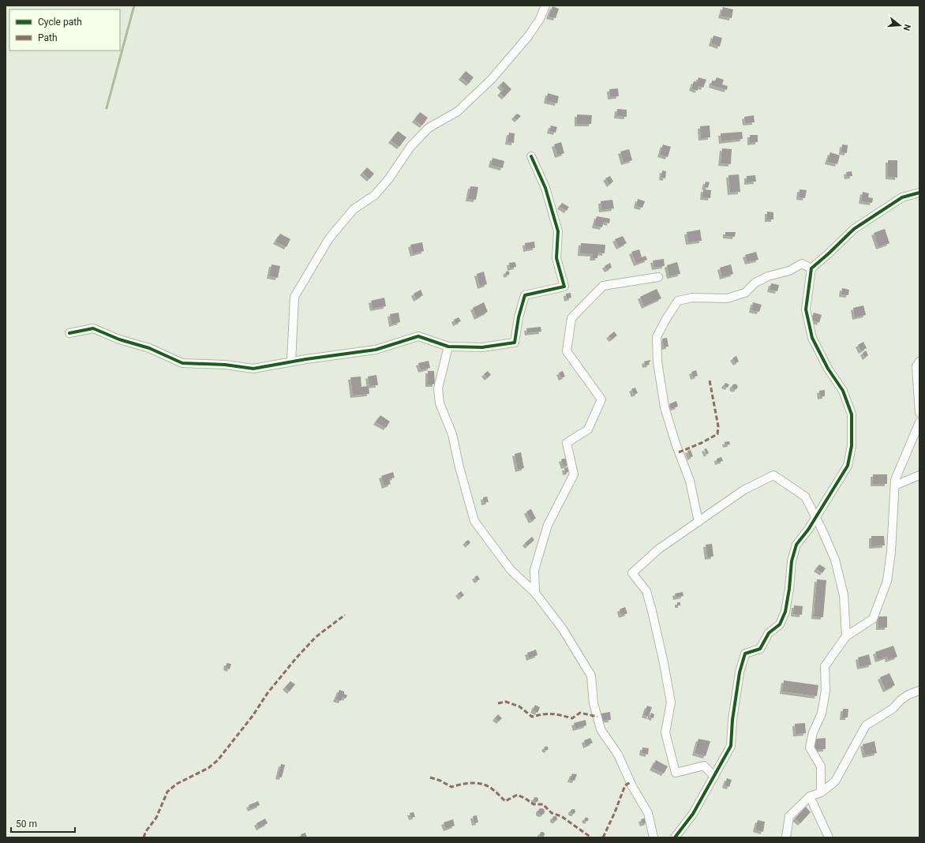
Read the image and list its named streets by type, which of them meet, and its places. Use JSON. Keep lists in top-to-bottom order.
{
  "legend": ["Cycle path", "Path"],
  "scale_bar": "50 m",
  "north": "right"
}
